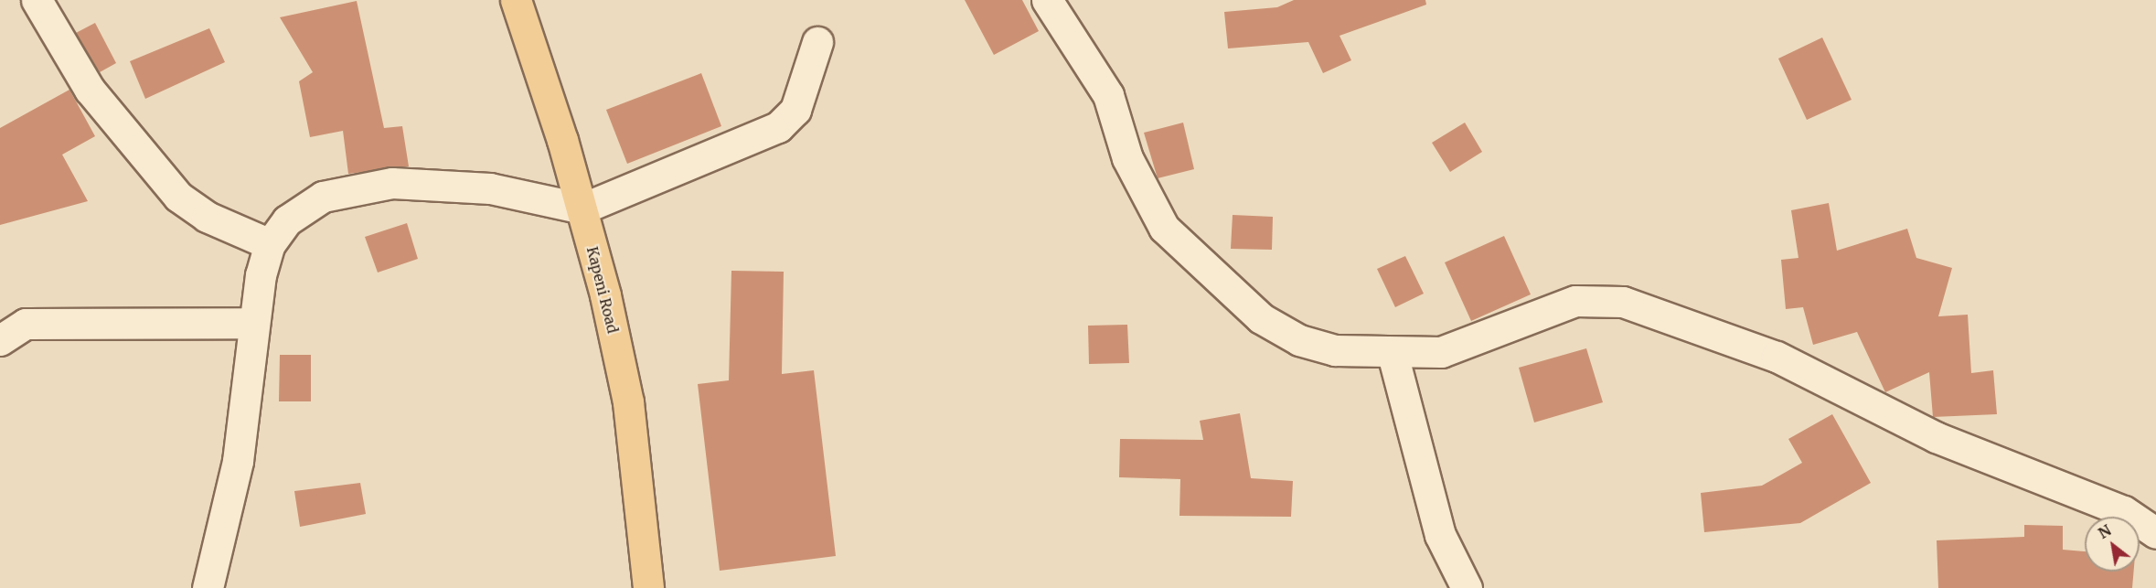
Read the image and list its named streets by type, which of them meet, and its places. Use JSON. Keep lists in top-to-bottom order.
{
  "streets": {
    "main road": ["Kapeni Road"]
  },
  "north": "top left"
}
